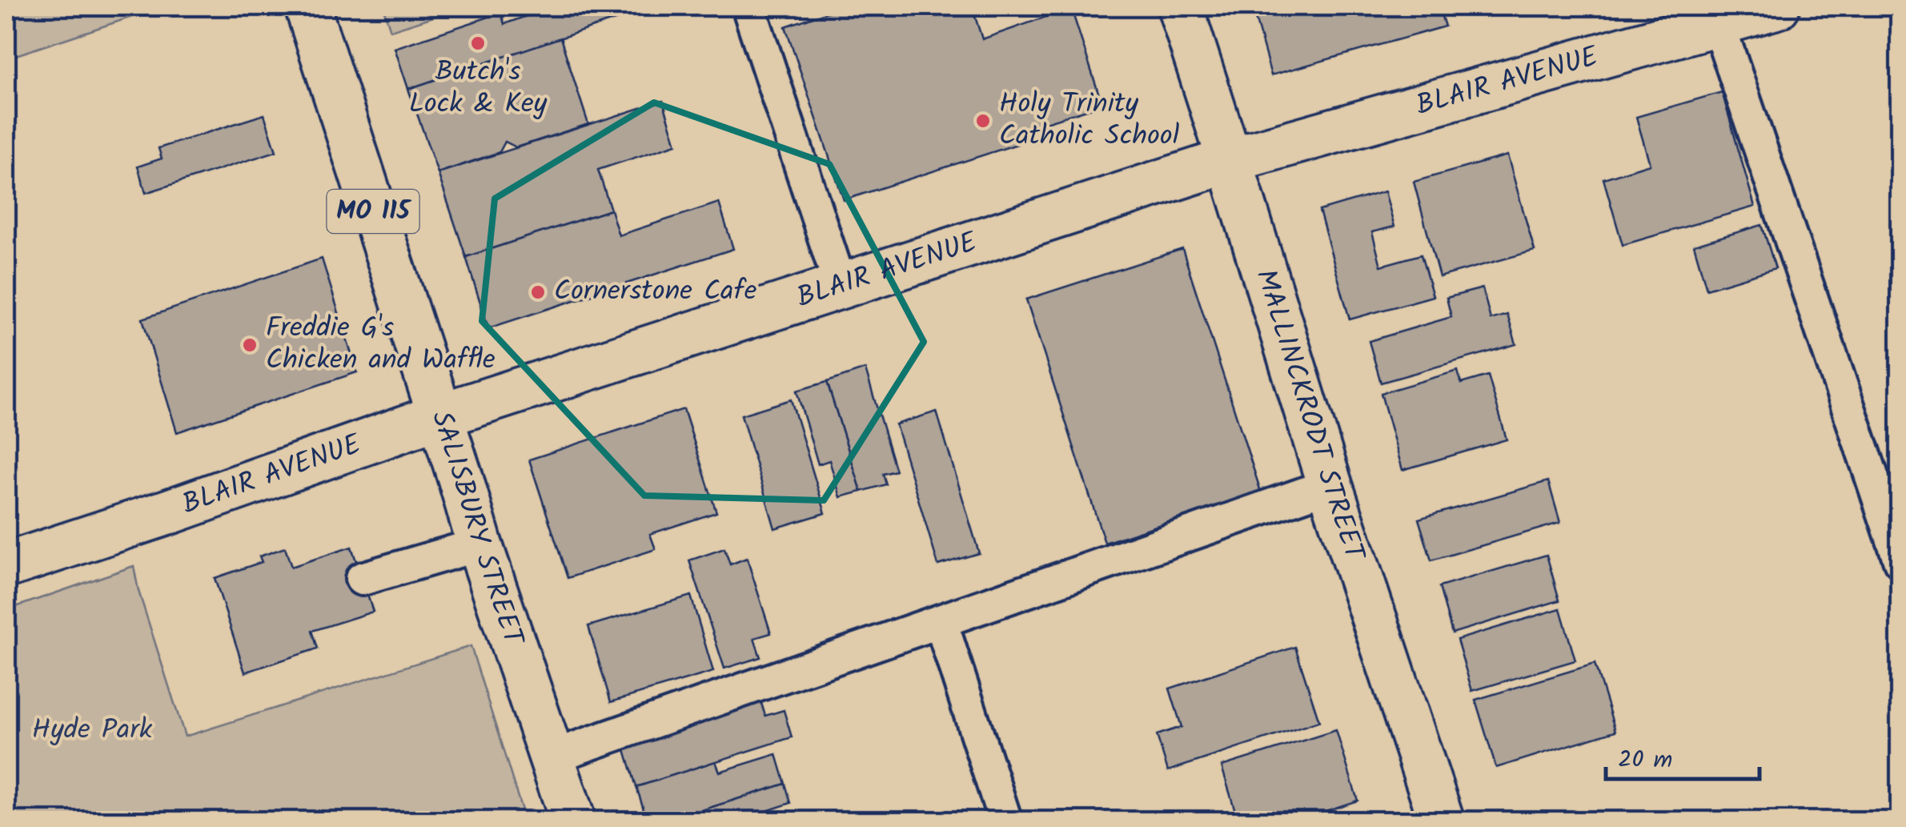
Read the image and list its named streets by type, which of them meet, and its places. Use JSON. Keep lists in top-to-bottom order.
{
  "streets": {
    "street": [
      "BLAIR AVENUE",
      "MO 115",
      "MALLINCKRODT STREET",
      "SALISBURY STREET"
    ]
  },
  "crossings": [
    ["BLAIR AVENUE", "MALLINCKRODT STREET"],
    ["BLAIR AVENUE", "SALISBURY STREET"]
  ],
  "parks": ["Hyde Park"],
  "places": [
    "Butch's Lock & Key",
    "Holy Trinity Catholic School",
    "Cornerstone Cafe",
    "Freddie G's Chicken and Waffle"
  ],
  "scale_bar": "20 m"
}
